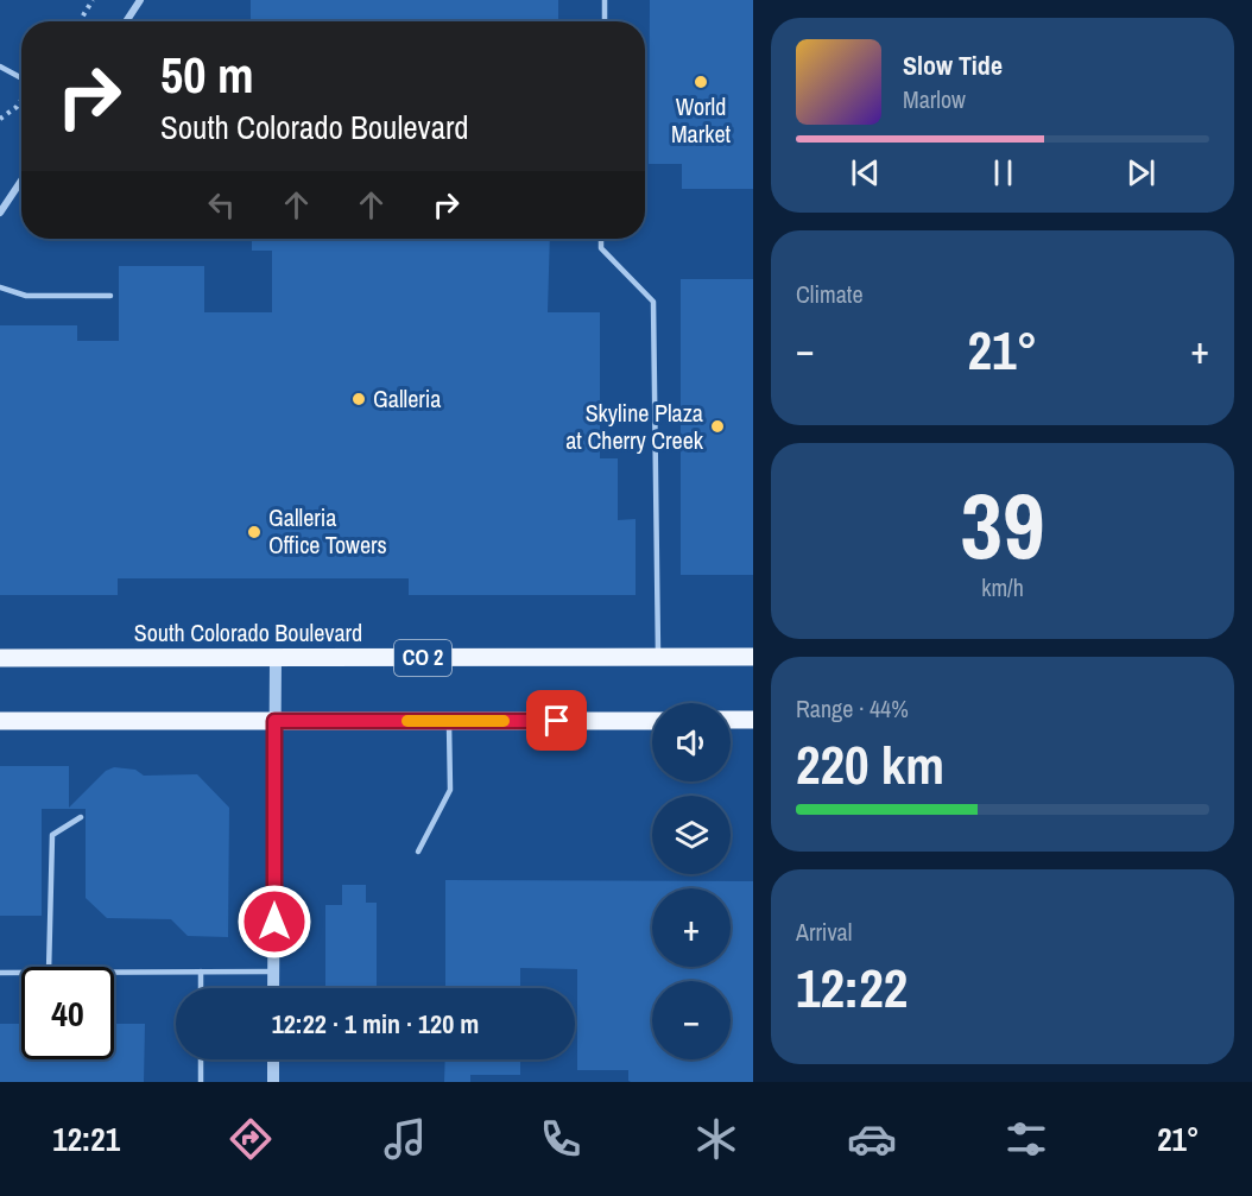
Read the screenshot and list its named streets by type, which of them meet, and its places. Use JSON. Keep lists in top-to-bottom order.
{
  "streets": {
    "main road": ["South Colorado Boulevard", "CO 2"]
  },
  "places": [
    "World Market",
    "Galleria",
    "Skyline Plaza at Cherry Creek",
    "Galleria Office Towers"
  ],
  "page": {
    "turn": ["50 m", "South Colorado Boulevard"],
    "song": ["Slow Tide", "Marlow"],
    "tile": [
      "Climate",
      ["39", "km/h"],
      ["Range · 44%", "220 km"],
      ["Arrival", "12:22"]
    ],
    "heat": ["−", "21°", "+"],
    "map_buttons": ["+", "−"],
    "limit": "40",
    "trip": "12:22 · 1 min · 120 m",
    "tabs": ["12:21", "21°"]
  }
}
